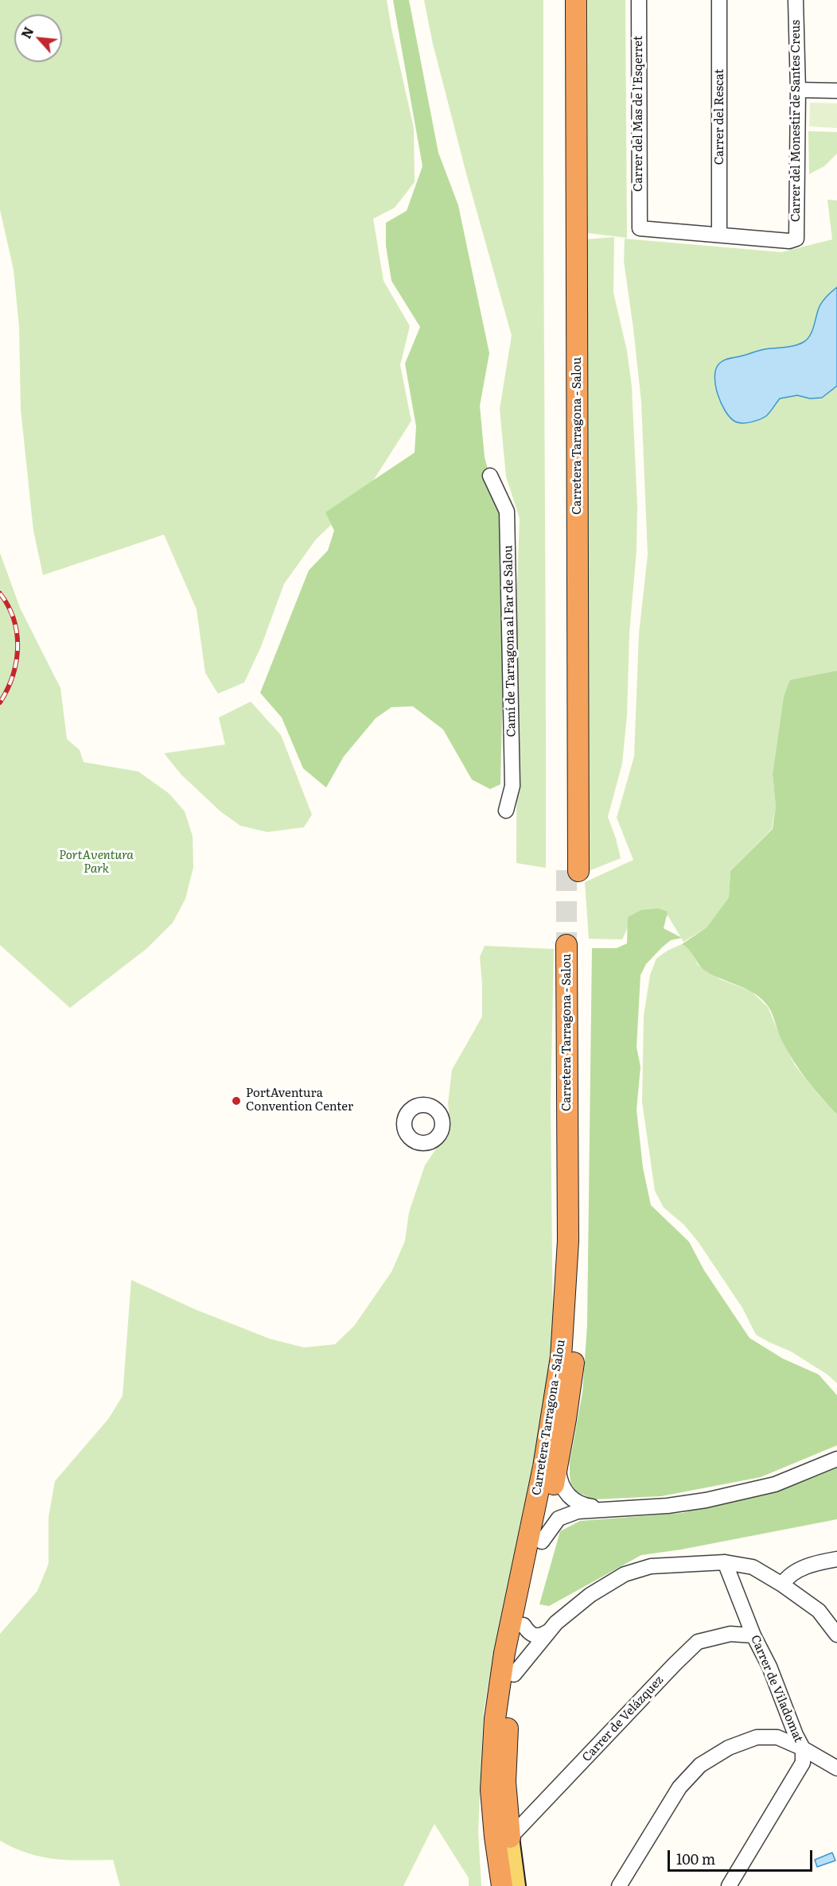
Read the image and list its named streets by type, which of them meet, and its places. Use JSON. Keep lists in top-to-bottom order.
{
  "streets": {
    "highway": ["Carretera Tarragona - Salou"],
    "street": [
      "Carrer del Mas de l'Esqerret",
      "Carrer del Rescat",
      "Carrer del Monestir de Santes Creus",
      "Camí de Tarragona al Far de Salou",
      "Carrer de Viladomat",
      "Carrer de Velázquez"
    ]
  },
  "crossings": [
    ["Carrer del Mas de l'Esqerret", "Carrer del Rescat"],
    ["Carrer del Mas de l'Esqerret", "Carrer del Monestir de Santes Creus"],
    ["Carrer del Rescat", "Carrer del Monestir de Santes Creus"],
    ["Carretera Tarragona - Salou", "Carrer de Velázquez"],
    ["Carrer de Viladomat", "Carrer de Velázquez"]
  ],
  "parks": ["PortAventura Park"],
  "places": ["PortAventura Convention Center"],
  "scale_bar": "100 m",
  "north": "top left"
}
